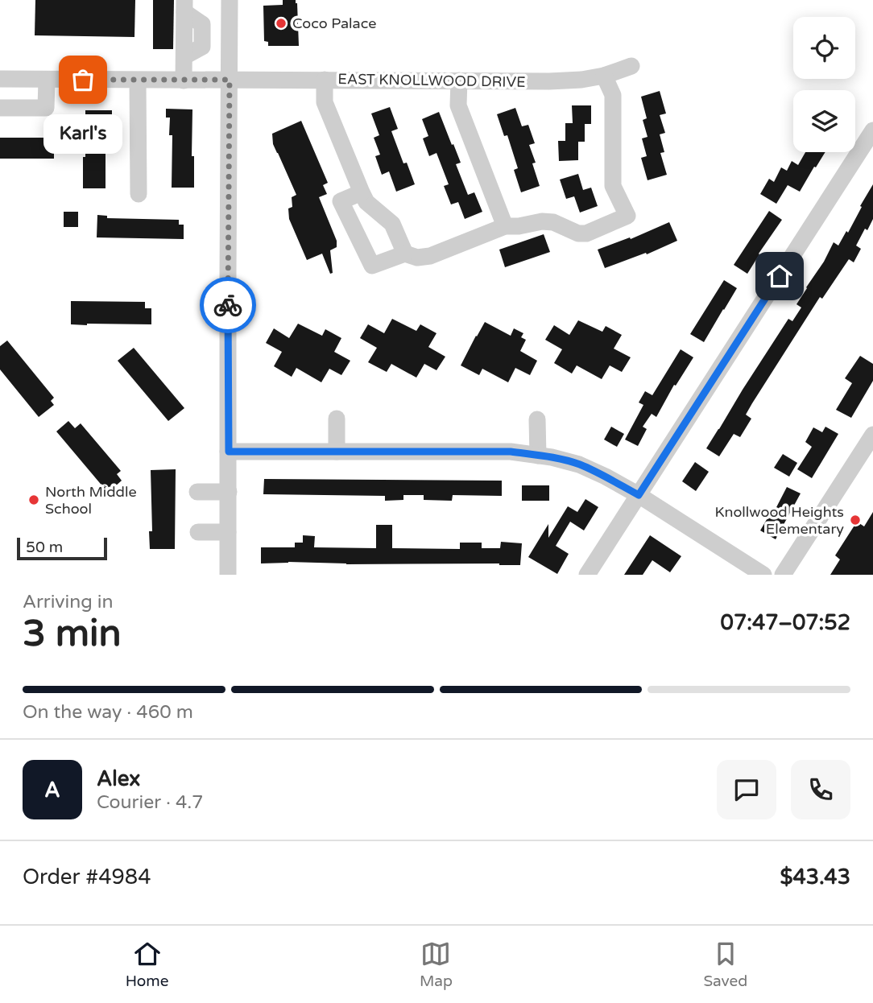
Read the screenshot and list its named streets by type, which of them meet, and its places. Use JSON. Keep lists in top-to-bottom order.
{
  "streets": {
    "street": ["EAST KNOLLWOOD DRIVE"]
  },
  "places": [
    "Coco Palace",
    "Karl's",
    "North Middle School",
    "Knollwood Heights Elementary"
  ],
  "scale_bar": "50 m",
  "page": {
    "bubble": "Karl's",
    "scale": "50 m",
    "heading": ["3 min", "Arriving in", "07:47–07:52"],
    "panel": [
      "Alex",
      "Courier · 4.7",
      "Order #4984",
      "$43.43"
    ],
    "bar": "On the way · 460 m",
    "round": "A",
    "tabs": ["Home", "Map", "Saved"]
  }
}
